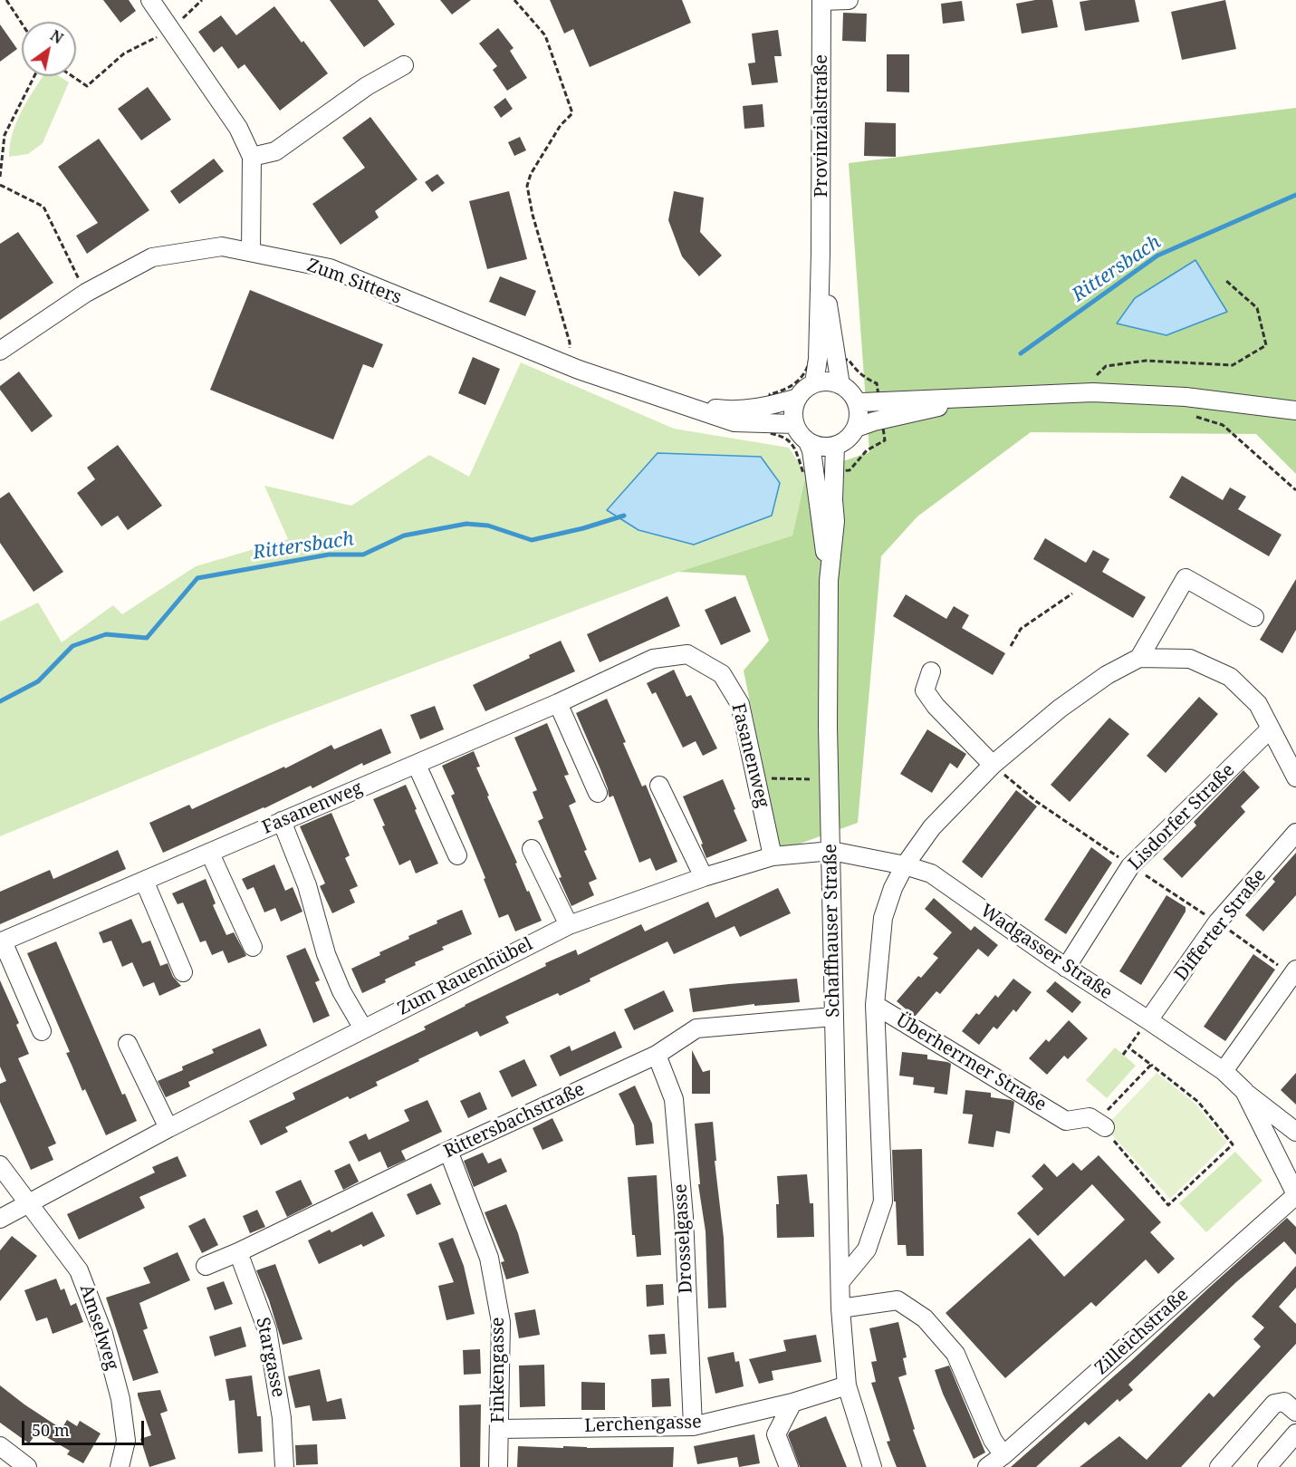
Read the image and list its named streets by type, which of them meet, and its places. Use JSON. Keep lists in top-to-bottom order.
{
  "streets": {
    "street": [
      "Provinzialstraße",
      "Zum Sitters",
      "Fasanenweg",
      "Lisdorfer Straße",
      "Differter Straße",
      "Schaffhauser Straße",
      "Wadgasser Straße",
      "Zum Rauenhübel",
      "Überherrner Straße",
      "Rittersbachstraße",
      "Drosselgasse",
      "Amselweg",
      "Zilleichstraße",
      "Stargasse",
      "Finkengasse",
      "Lerchengasse"
    ]
  },
  "crossings": [
    ["Provinzialstraße", "Zum Sitters"],
    ["Provinzialstraße", "Schaffhauser Straße"],
    ["Zum Sitters", "Schaffhauser Straße"],
    ["Fasanenweg", "Zum Rauenhübel"],
    ["Lisdorfer Straße", "Wadgasser Straße"],
    ["Differter Straße", "Wadgasser Straße"],
    ["Schaffhauser Straße", "Wadgasser Straße"],
    ["Schaffhauser Straße", "Zum Rauenhübel"],
    ["Schaffhauser Straße", "Rittersbachstraße"],
    ["Schaffhauser Straße", "Lerchengasse"],
    ["Wadgasser Straße", "Zum Rauenhübel"],
    ["Wadgasser Straße", "Zilleichstraße"],
    ["Zum Rauenhübel", "Amselweg"],
    ["Rittersbachstraße", "Drosselgasse"],
    ["Rittersbachstraße", "Stargasse"],
    ["Rittersbachstraße", "Finkengasse"],
    ["Drosselgasse", "Lerchengasse"],
    ["Finkengasse", "Lerchengasse"]
  ],
  "water": ["Rittersbach"],
  "scale_bar": "50 m",
  "north": "top right"
}
